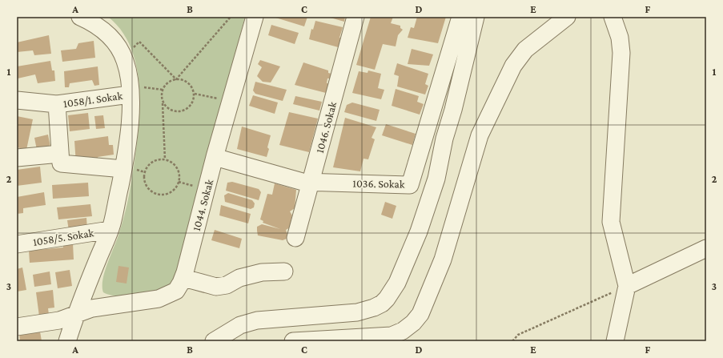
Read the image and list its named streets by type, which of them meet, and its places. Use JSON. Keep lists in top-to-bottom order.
{
  "streets": {
    "street": [
      "1058/1. Sokak",
      "1046. Sokak",
      "1036. Sokak",
      "1044. Sokak",
      "1058/5. Sokak"
    ]
  },
  "crossings": [
    ["1046. Sokak", "1036. Sokak"],
    ["1036. Sokak", "1044. Sokak"]
  ],
  "grid": {
    "columns": [
      "A",
      "B",
      "C",
      "D",
      "E",
      "F"
    ],
    "rows": ["1", "2", "3"]
  }
}
